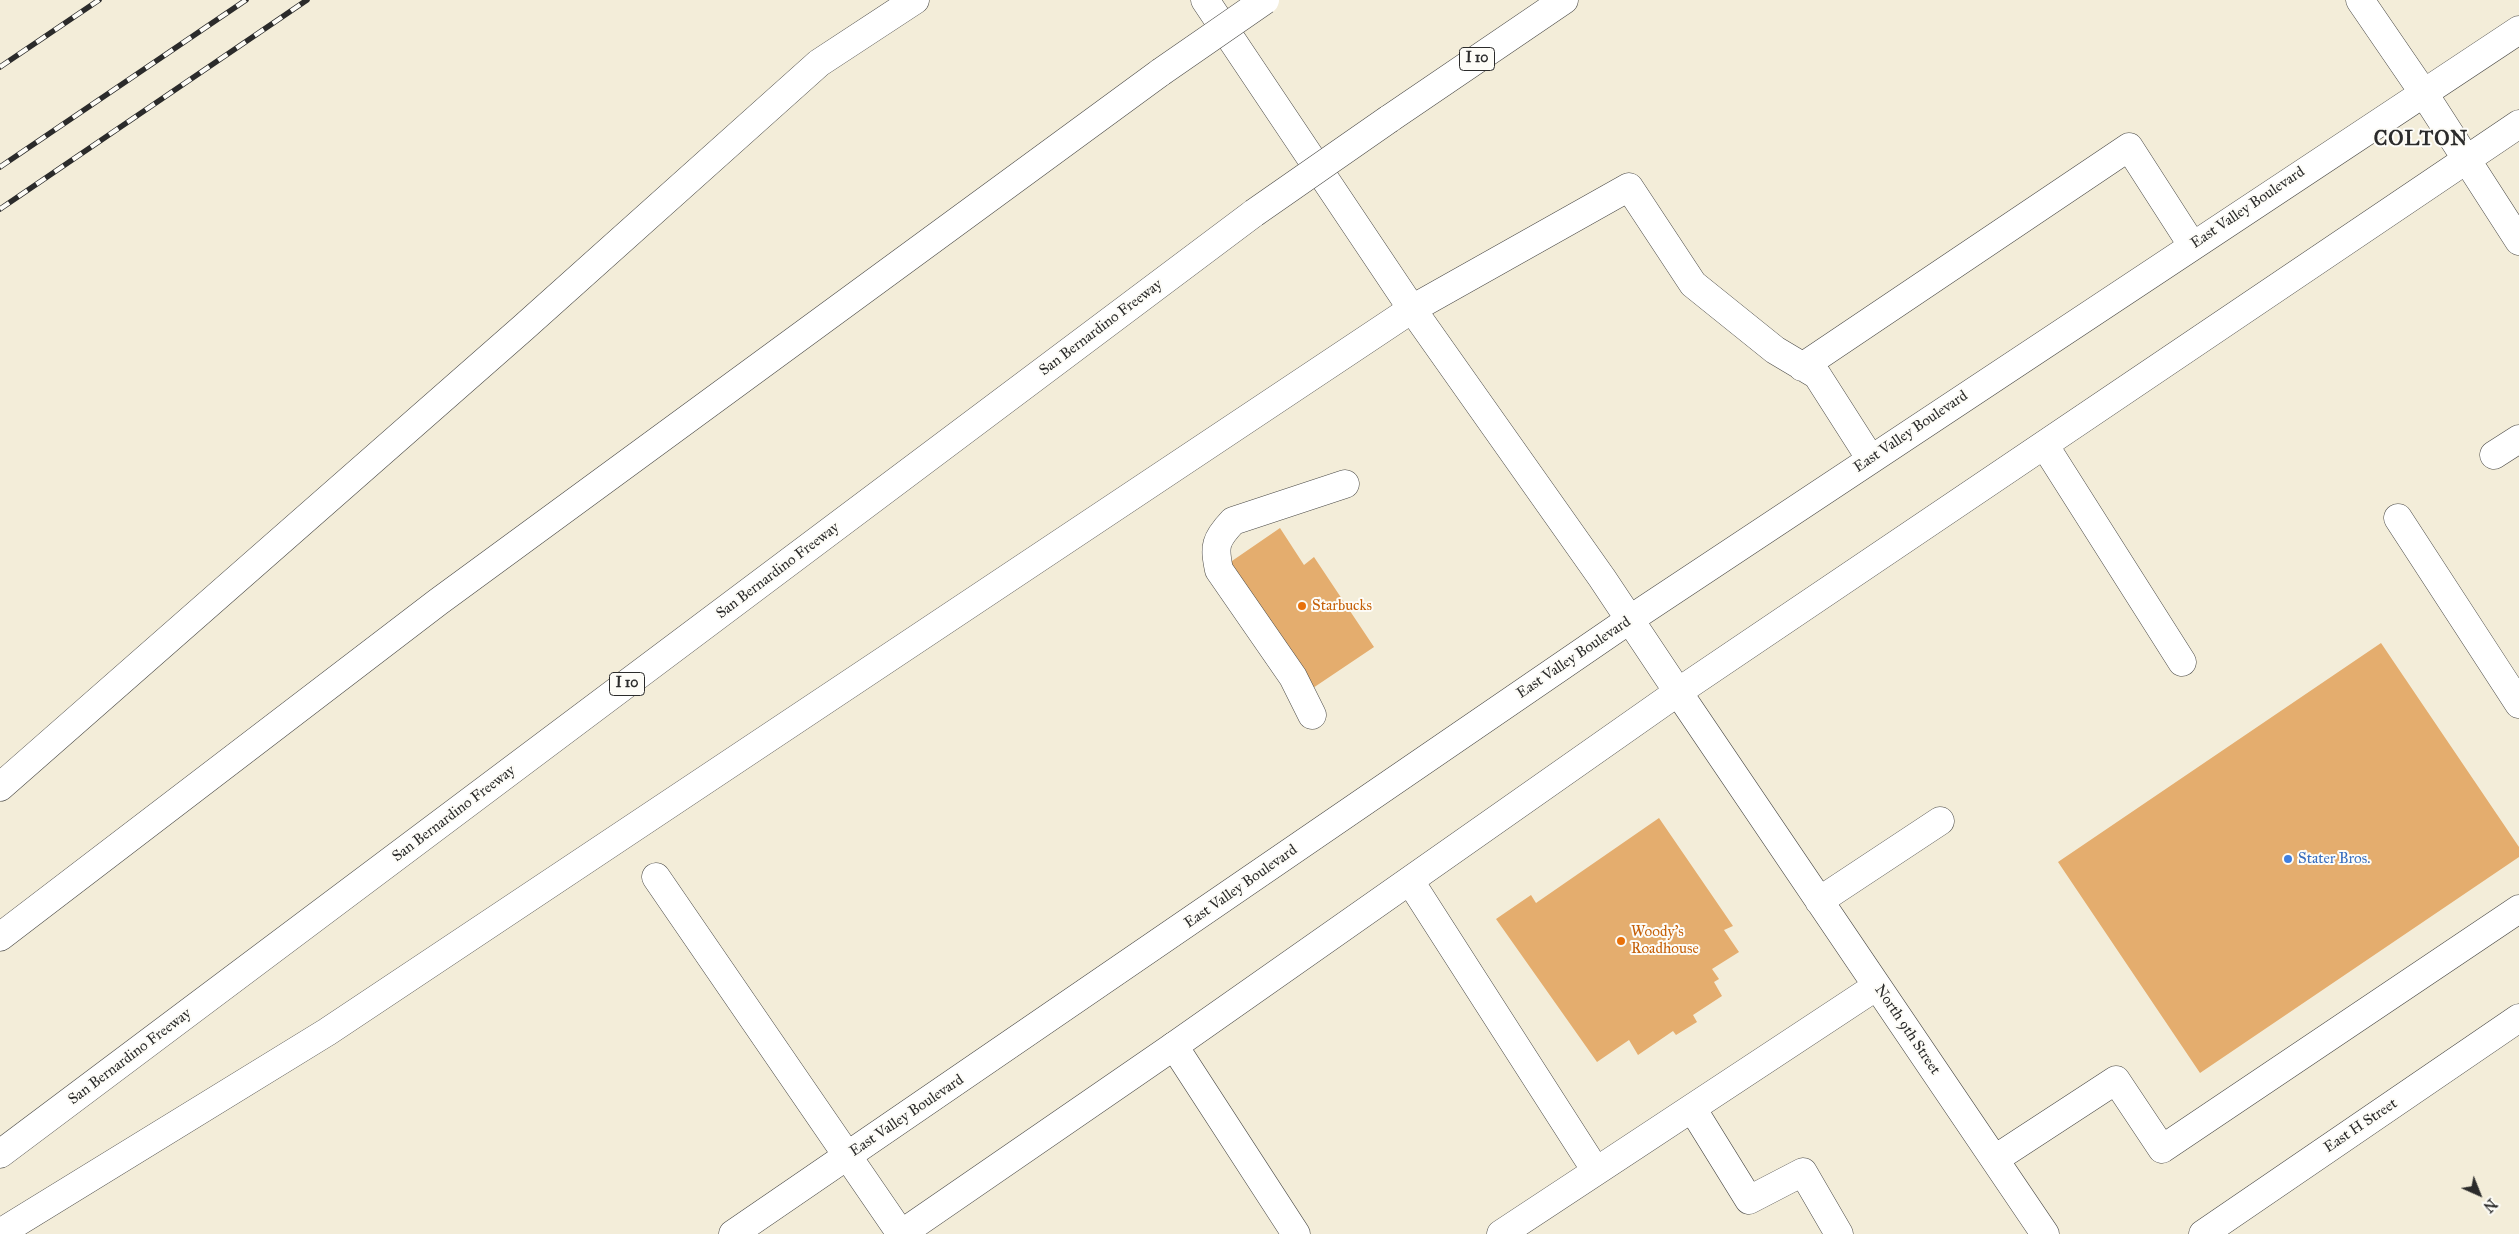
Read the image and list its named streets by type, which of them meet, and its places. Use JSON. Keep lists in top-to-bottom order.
{
  "streets": {
    "main road": [
      "I 10",
      "East Valley Boulevard",
      "San Bernardino Freeway",
      "North 9th Street",
      "East H Street"
    ]
  },
  "crossings": [
    ["East Valley Boulevard", "North 9th Street"]
  ],
  "districts": ["COLTON"],
  "places": ["Starbucks", "Stater Bros.", "Woody's Roadhouse"],
  "north": "bottom right"
}
